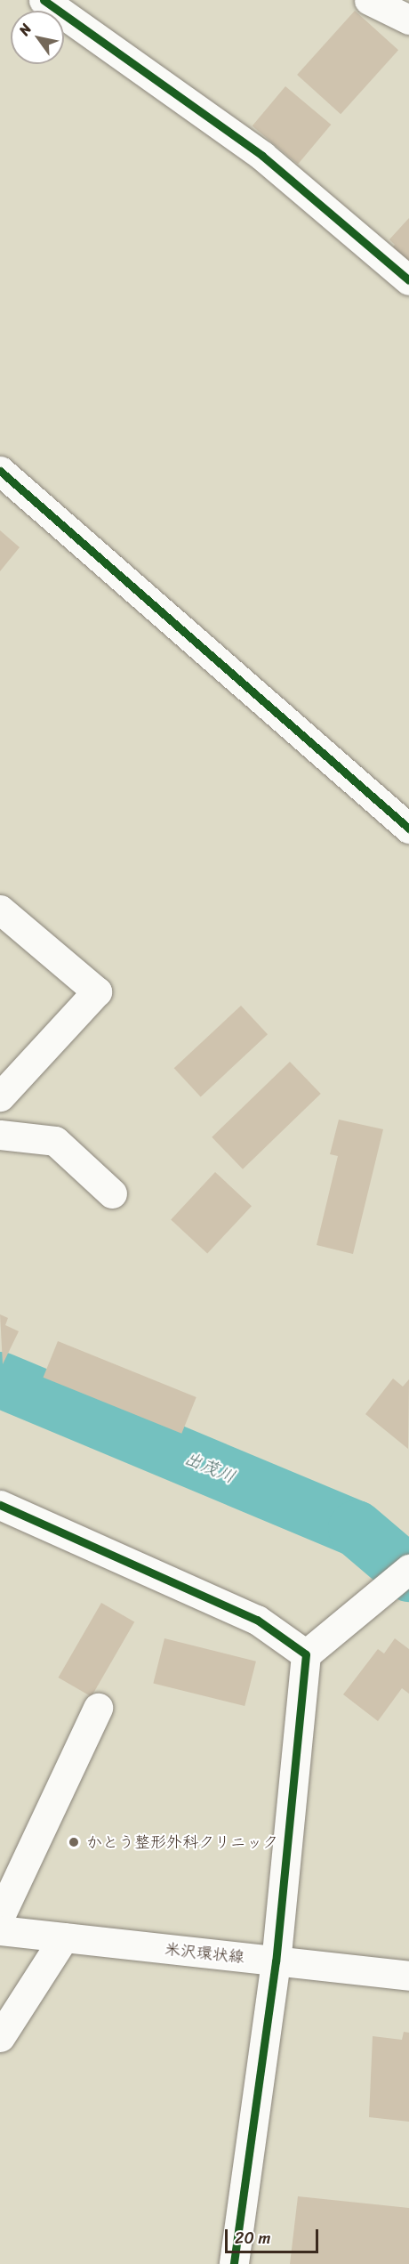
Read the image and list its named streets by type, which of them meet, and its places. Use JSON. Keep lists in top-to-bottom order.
{
  "streets": {
    "street": ["米沢環状線"]
  },
  "water": ["出茂川"],
  "places": ["かとう整形外科クリニック"],
  "scale_bar": "20 m",
  "north": "top left"
}
